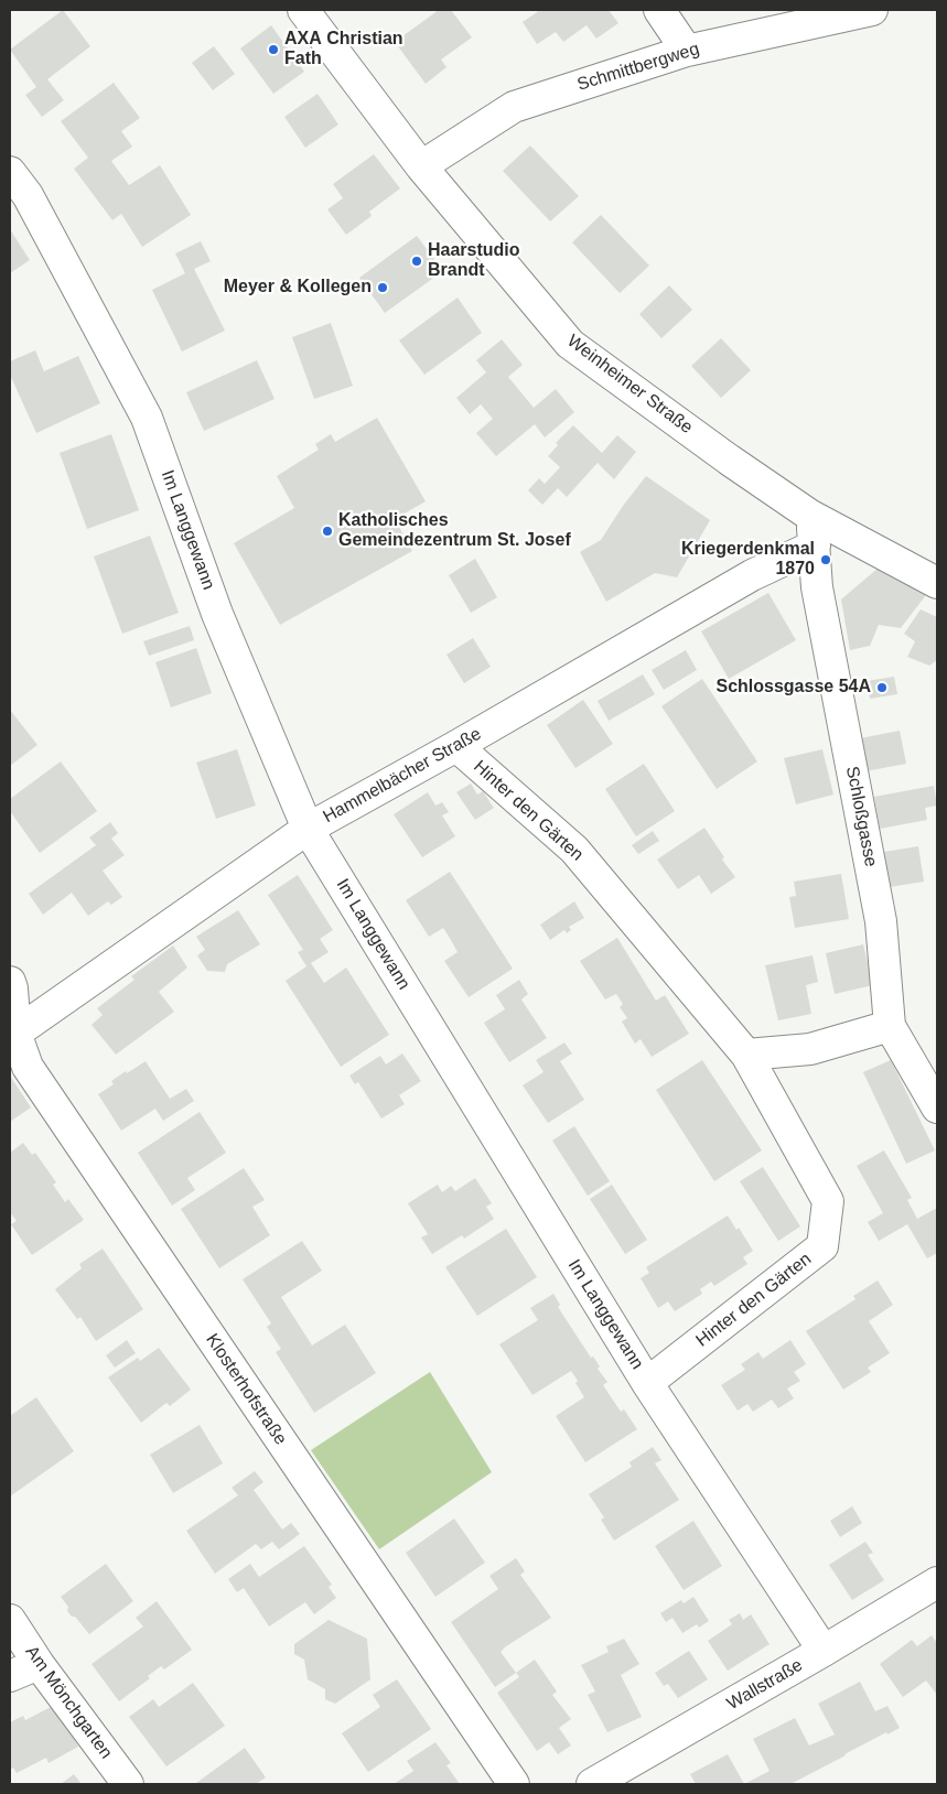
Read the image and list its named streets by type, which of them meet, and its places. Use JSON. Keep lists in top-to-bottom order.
{
  "streets": {
    "street": [
      "Schmittbergweg",
      "Weinheimer Straße",
      "Im Langgewann",
      "Hammelbächer Straße",
      "Hinter den Gärten",
      "Schloßgasse",
      "Klosterhofstraße",
      "Wallstraße",
      "Am Mönchgarten"
    ]
  },
  "crossings": [
    ["Schmittbergweg", "Weinheimer Straße"],
    ["Weinheimer Straße", "Schloßgasse"],
    ["Im Langgewann", "Hammelbächer Straße"],
    ["Im Langgewann", "Hinter den Gärten"],
    ["Im Langgewann", "Wallstraße"],
    ["Hammelbächer Straße", "Hinter den Gärten"],
    ["Hammelbächer Straße", "Schloßgasse"],
    ["Hammelbächer Straße", "Klosterhofstraße"]
  ],
  "places": [
    "AXA Christian Fath",
    "Haarstudio Brandt",
    "Meyer & Kollegen",
    "Katholisches Gemeindezentrum St. Josef",
    "Kriegerdenkmal 1870",
    "Schlossgasse 54A"
  ]
}
